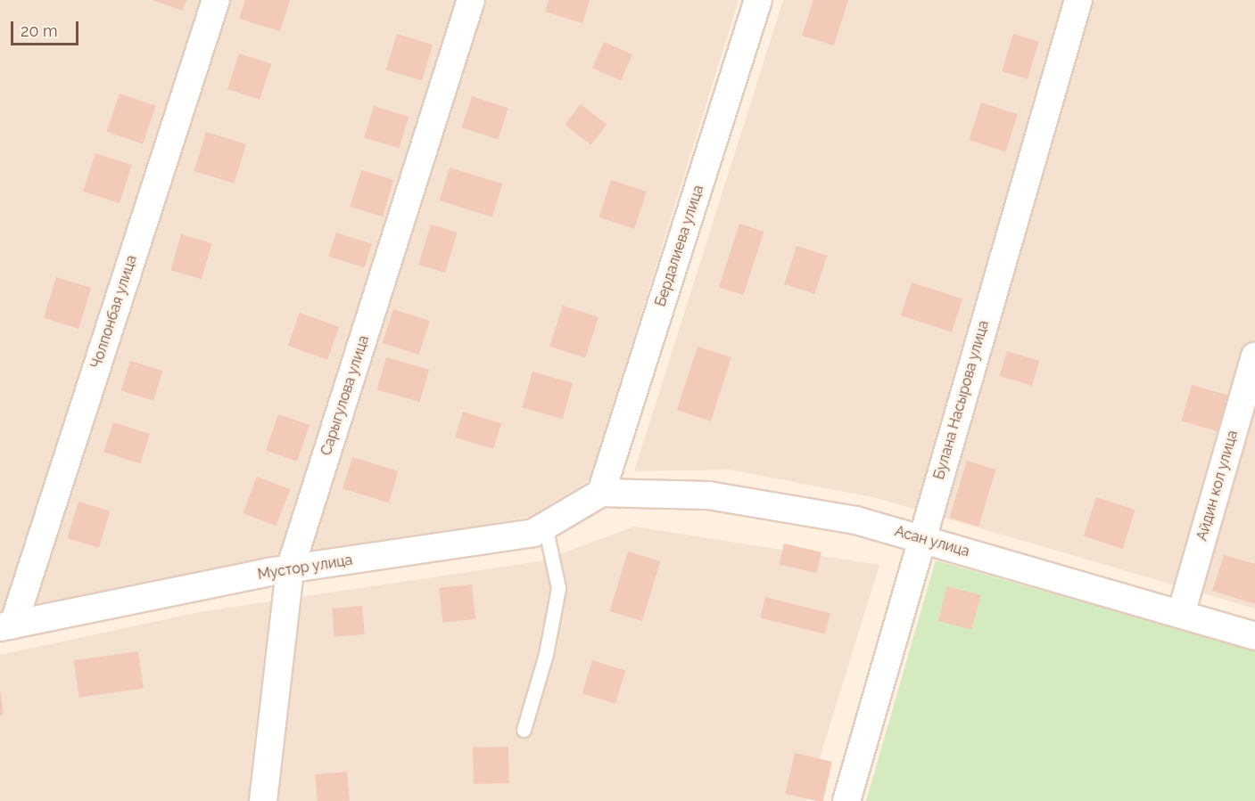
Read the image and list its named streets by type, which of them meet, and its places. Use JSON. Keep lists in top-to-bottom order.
{
  "streets": {
    "street": [
      "Бердалиева улица",
      "Чолпонбая улица",
      "Сарыгулова улица",
      "Булана Насырова улица",
      "Айдин кол улица",
      "Асан улица",
      "Мустор улица"
    ]
  },
  "crossings": [
    ["Бердалиева улица", "Асан улица"],
    ["Бердалиева улица", "Мустор улица"],
    ["Чолпонбая улица", "Мустор улица"],
    ["Сарыгулова улица", "Мустор улица"],
    ["Булана Насырова улица", "Асан улица"],
    ["Айдин кол улица", "Асан улица"],
    ["Асан улица", "Мустор улица"]
  ],
  "scale_bar": "20 m"
}
